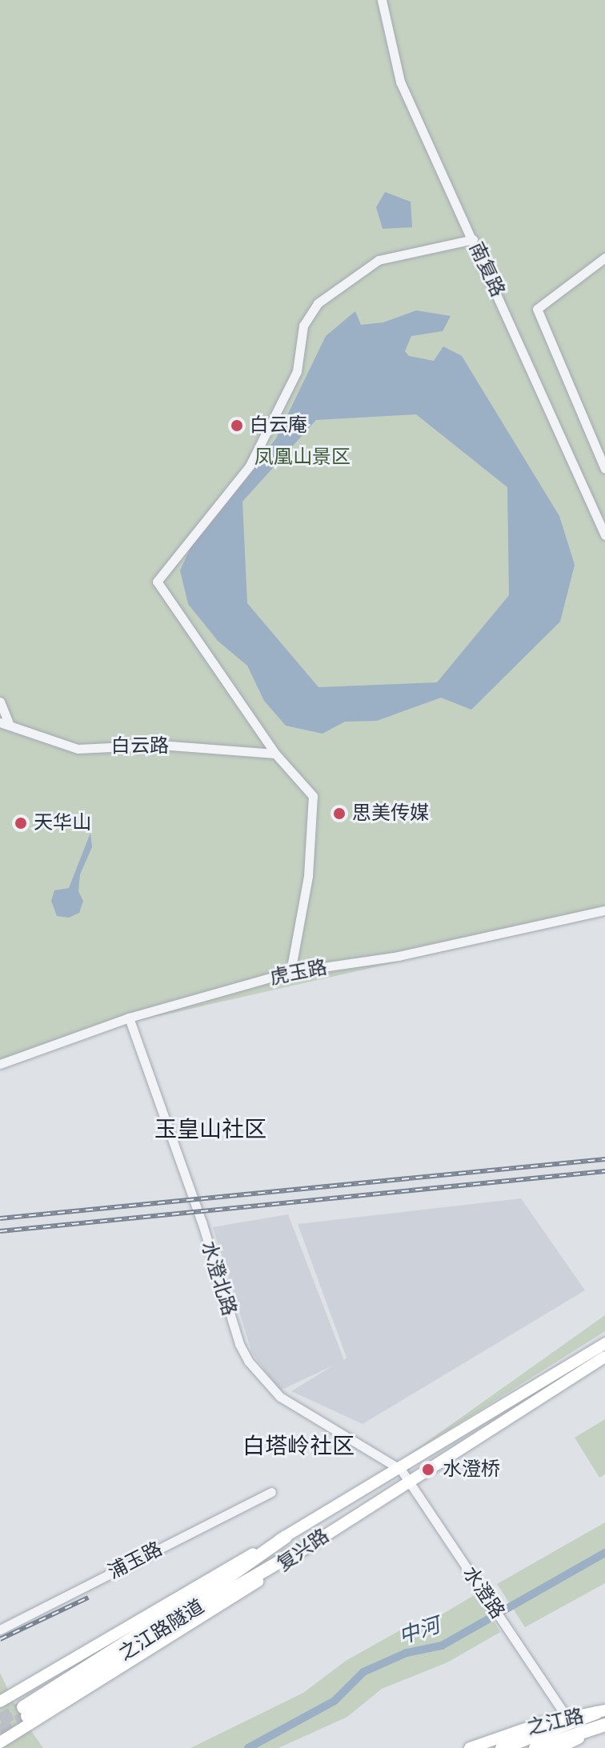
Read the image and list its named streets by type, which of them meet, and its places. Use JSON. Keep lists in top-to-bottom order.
{
  "streets": {
    "highway": ["之江路隧道"],
    "main road": ["复兴路", "之江路"],
    "street": [
      "南复路",
      "白云路",
      "虎玉路",
      "水澄北路",
      "浦玉路",
      "水澄路"
    ]
  },
  "crossings": [
    ["虎玉路", "水澄北路"],
    ["水澄北路", "复兴路"],
    ["水澄北路", "水澄路"],
    ["复兴路", "水澄路"],
    ["复兴路", "之江路隧道"],
    ["水澄路", "之江路"]
  ],
  "districts": ["玉皇山社区", "白塔岭社区"],
  "water": ["中河"],
  "parks": ["凤凰山景区"],
  "places": [
    "白云庵",
    "思美传媒",
    "天华山",
    "水澄桥"
  ]
}
